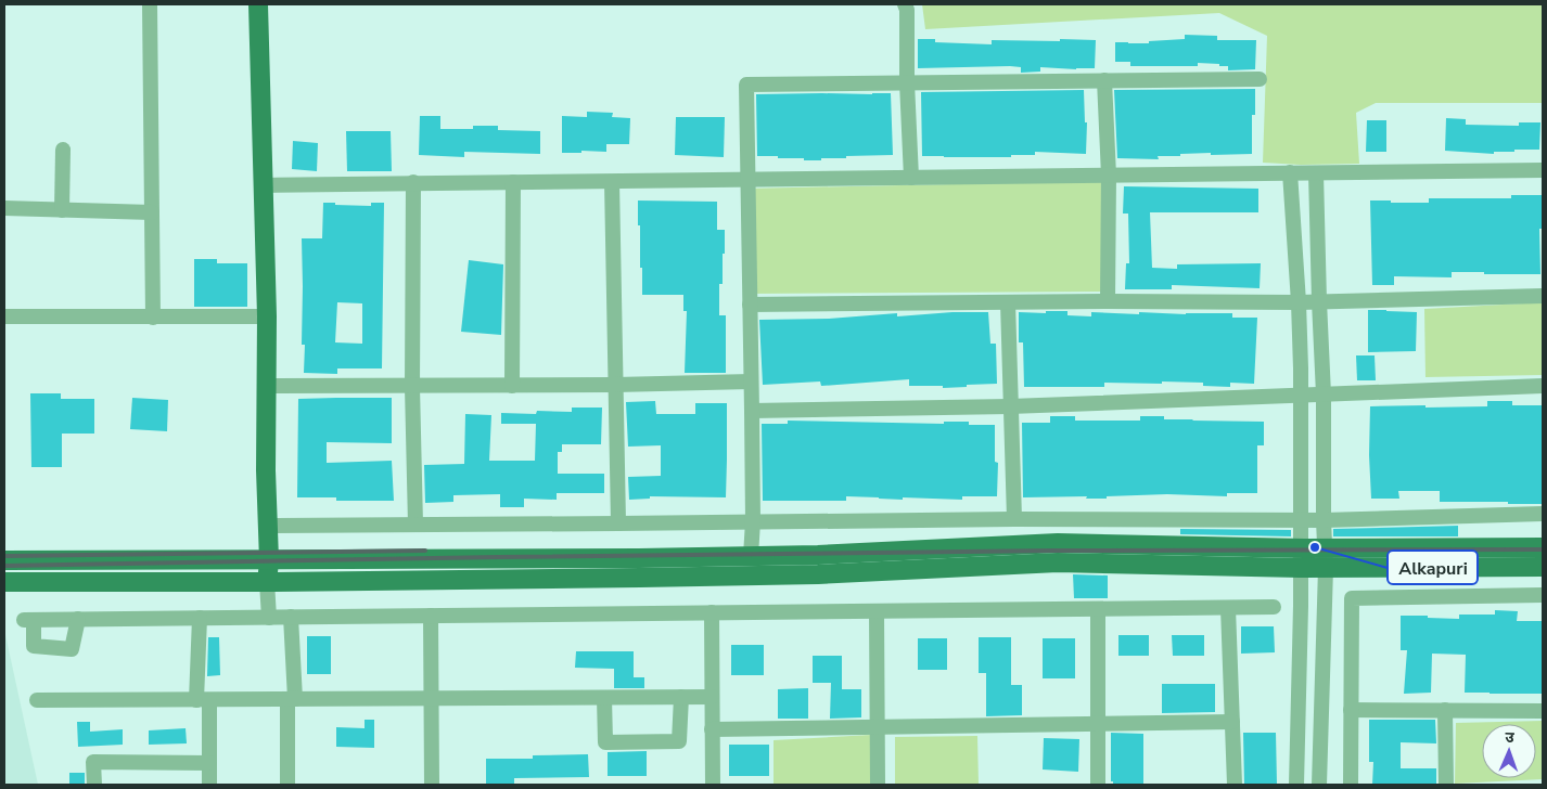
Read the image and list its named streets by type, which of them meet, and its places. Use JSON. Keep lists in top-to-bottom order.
{
  "places": ["Alkapuri"],
  "north": "top"
}
